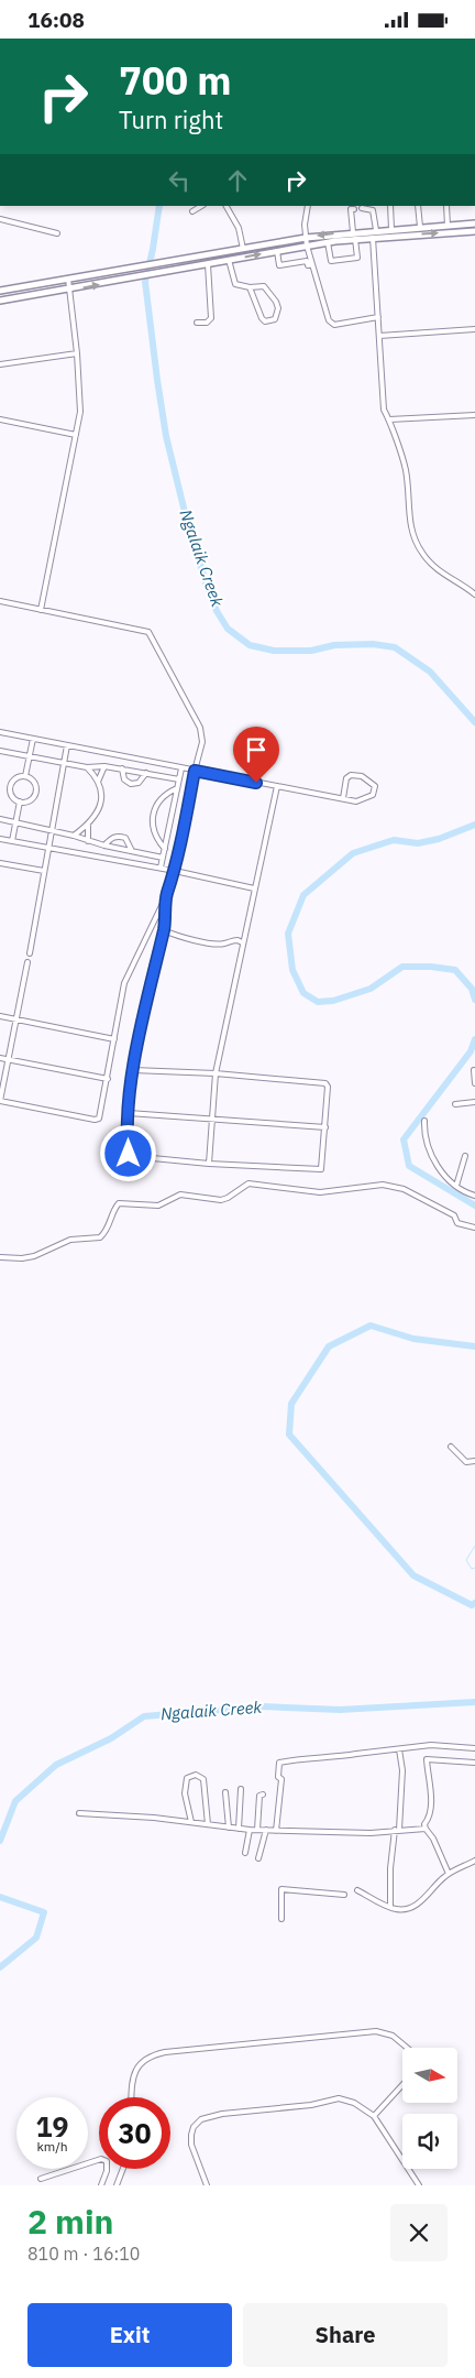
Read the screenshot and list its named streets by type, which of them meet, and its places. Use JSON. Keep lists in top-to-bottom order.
{
  "water": ["Ngalaik Creek"],
  "north": "right",
  "page": {
    "status": "16:08",
    "turn": ["700 m", "Turn right"],
    "speed": "19 km/h",
    "limit": "30",
    "heading": ["2 min", "810 m · 16:10"],
    "buttons": ["Exit", "Share"]
  }
}
